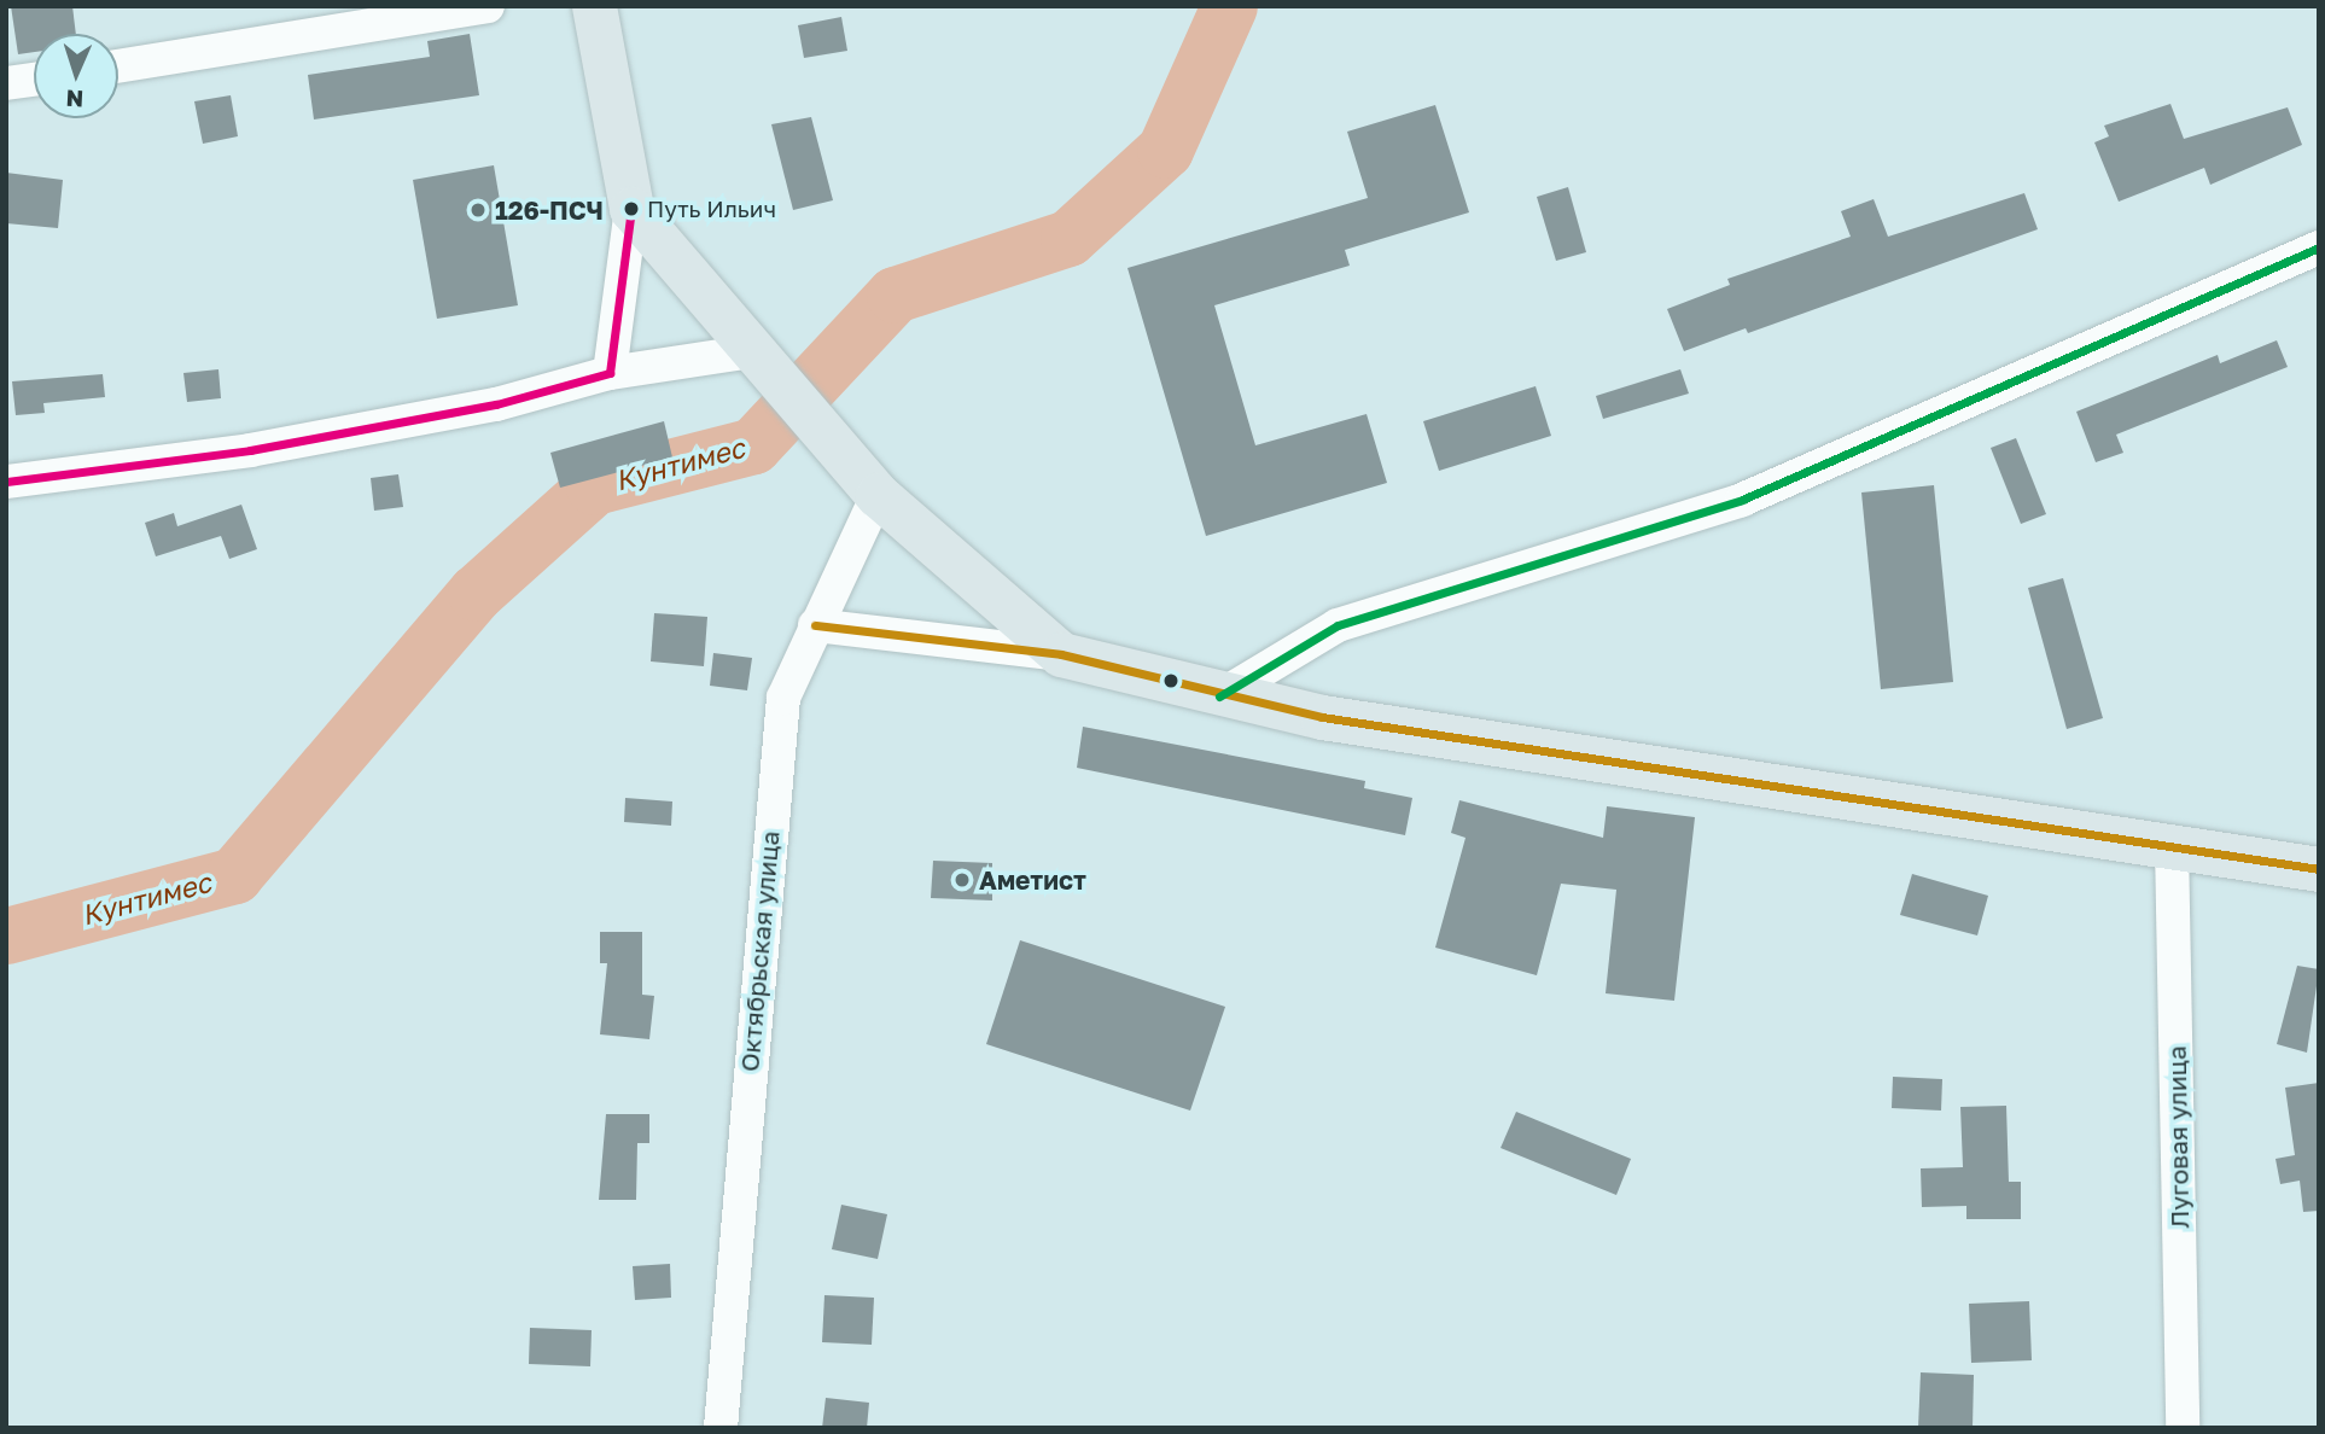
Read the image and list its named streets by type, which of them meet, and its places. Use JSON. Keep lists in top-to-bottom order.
{
  "streets": {
    "street": ["Октябрьская улица", "Луговая улица"]
  },
  "water": ["Кунтимес"],
  "places": ["Путь Ильич", "126-ПСЧ", "Аметист"],
  "north": "bottom"
}
